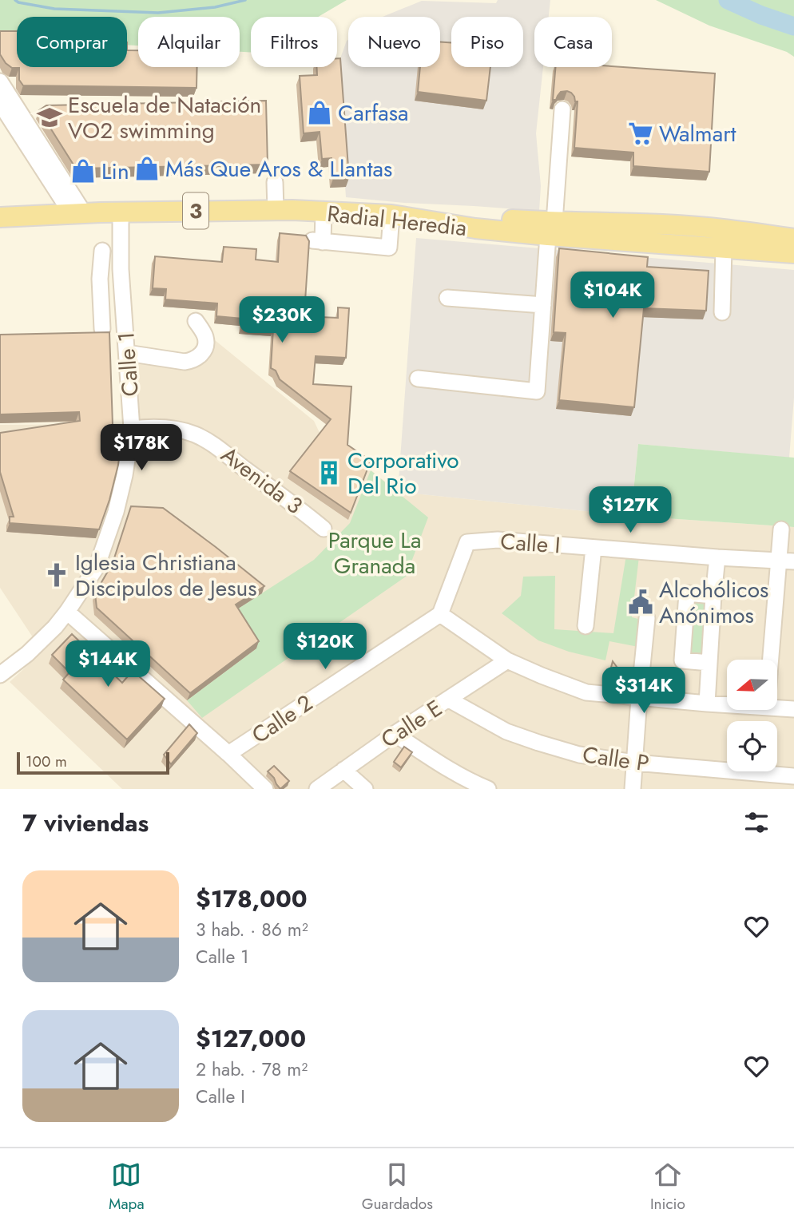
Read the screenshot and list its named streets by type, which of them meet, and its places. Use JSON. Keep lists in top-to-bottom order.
{
  "streets": {
    "main road": ["3", "Radial Heredia"],
    "street": [
      "Calle 1",
      "Avenida 3",
      "Calle I",
      "Calle 2",
      "Calle E",
      "Calle P"
    ]
  },
  "crossings": [
    ["Radial Heredia", "Calle 1"],
    ["Calle 1", "Avenida 3"],
    ["Calle I", "Calle 2"],
    ["Calle E", "Calle P"]
  ],
  "parks": ["Parque La Granada"],
  "places": {
    "shop": ["Carfasa", "Más Que Aros & Llantas", "Lin"],
    "school or university": ["Escuela de Natación VO2 swimming"],
    "supermarket": ["Walmart"],
    "building": ["Corporativo Del Rio"],
    "church": ["Iglesia Christiana Discipulos de Jesus"],
    "public building": ["Alcohólicos Anónimos"]
  },
  "scale_bar": "100 m",
  "north": "left",
  "page": {
    "chip": [
      "Comprar",
      "Alquilar",
      "Filtros",
      "Nuevo",
      "Piso",
      "Casa"
    ],
    "price": [
      "$104K",
      "$230K",
      "$178K",
      "$127K",
      "$120K",
      "$144K",
      "$314K"
    ],
    "scale": "100 m",
    "heading": "7 viviendas",
    "list": [
      {
        "name": "$178,000",
        "note": "3 hab. · 86 m² · Calle 1"
      },
      {
        "name": "$127,000",
        "note": "2 hab. · 78 m² · Calle I"
      }
    ],
    "tabs": ["Mapa", "Guardados", "Inicio"]
  }
}
